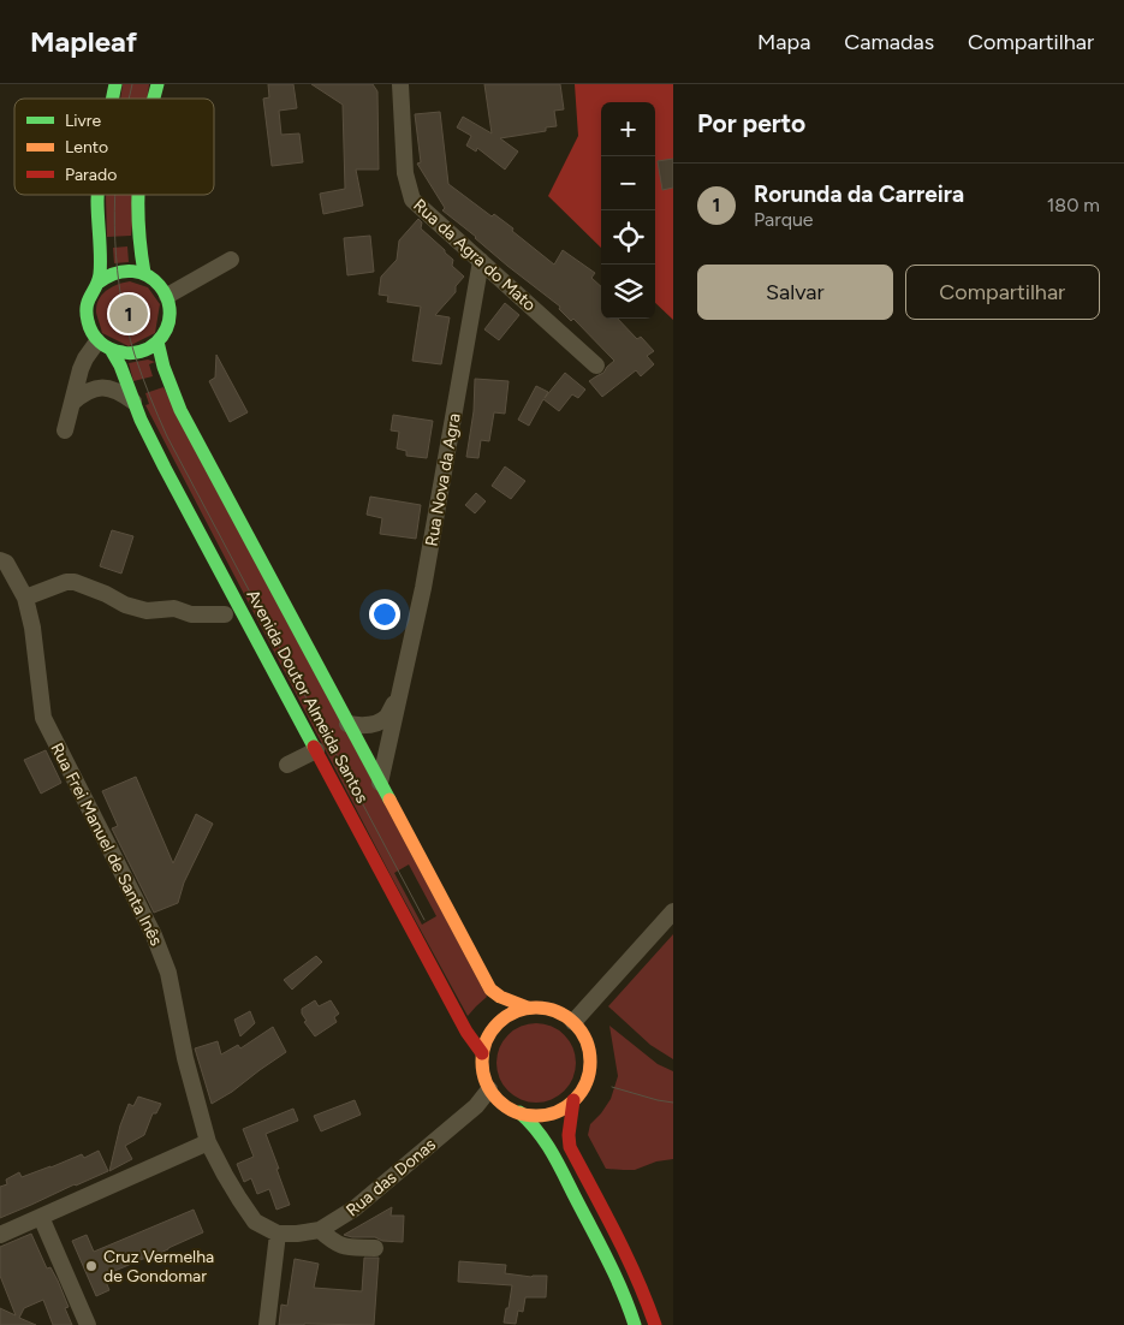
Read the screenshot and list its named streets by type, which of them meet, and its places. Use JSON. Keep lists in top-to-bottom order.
{
  "streets": {
    "main road": ["Avenida Doutor Almeida Santos"],
    "street": [
      "Rua da Agra do Mato",
      "Rua Nova da Agra",
      "Rua Frei Manuel de Santa Inês",
      "Rua das Donas"
    ]
  },
  "crossings": [
    ["Rua da Agra do Mato", "Rua Nova da Agra"],
    ["Rua Nova da Agra", "Avenida Doutor Almeida Santos"],
    ["Avenida Doutor Almeida Santos", "Rua das Donas"],
    ["Rua Frei Manuel de Santa Inês", "Rua das Donas"]
  ],
  "places": ["Cruz Vermelha de Gondomar"],
  "legend": ["Livre", "Lento", "Parado"],
  "page": {
    "header": "Mapleaf",
    "nav": ["Mapa", "Camadas", "Compartilhar"],
    "heading": "Por perto",
    "map_buttons": ["+", "−"],
    "list": [
      {
        "mark": "1",
        "name": "Rorunda da Carreira",
        "note": "Parque",
        "value": "180 m"
      }
    ],
    "buttons": ["Salvar", "Compartilhar"],
    "pins": "1"
  }
}
